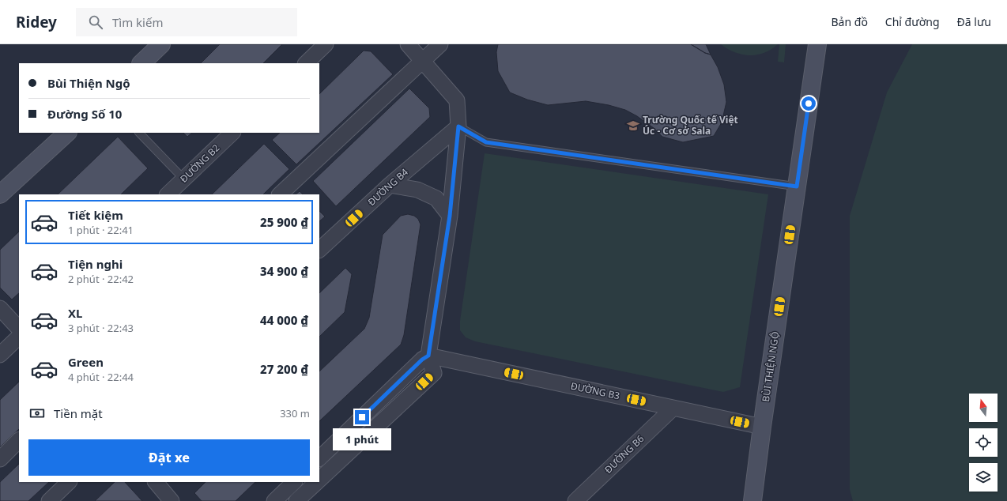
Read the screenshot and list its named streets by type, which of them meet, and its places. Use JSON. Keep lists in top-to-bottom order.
{
  "streets": {
    "street": [
      "ĐƯỜNG B2",
      "ĐƯỜNG B4",
      "BÙI THIỆN NGỘ",
      "ĐƯỜNG B3",
      "ĐƯỜNG B6"
    ]
  },
  "crossings": [
    ["BÙI THIỆN NGỘ", "ĐƯỜNG B3"],
    ["ĐƯỜNG B3", "ĐƯỜNG B6"]
  ],
  "places": {
    "school or university": ["Trường Quốc tế Việt Úc - Cơ sở Sala"]
  },
  "north": "top",
  "page": {
    "header": "Ridey",
    "search": "Tìm kiếm",
    "nav": ["Bản đồ", "Chỉ đường", "Đã lưu"],
    "banner": ["Bùi Thiện Ngộ", "Đường Số 10"],
    "list": [
      {
        "name": "Tiết kiệm",
        "note": "1 phút · 22:41",
        "value": "25 900 ₫"
      },
      {
        "name": "Tiện nghi",
        "note": "2 phút · 22:42",
        "value": "34 900 ₫"
      },
      {
        "name": "XL",
        "note": "3 phút · 22:43",
        "value": "44 000 ₫"
      },
      {
        "name": "Green",
        "note": "4 phút · 22:44",
        "value": "27 200 ₫"
      }
    ],
    "pay": ["Tiền mặt", "330 m"],
    "bubble": "1 phút",
    "buttons": "Đặt xe"
  }
}
